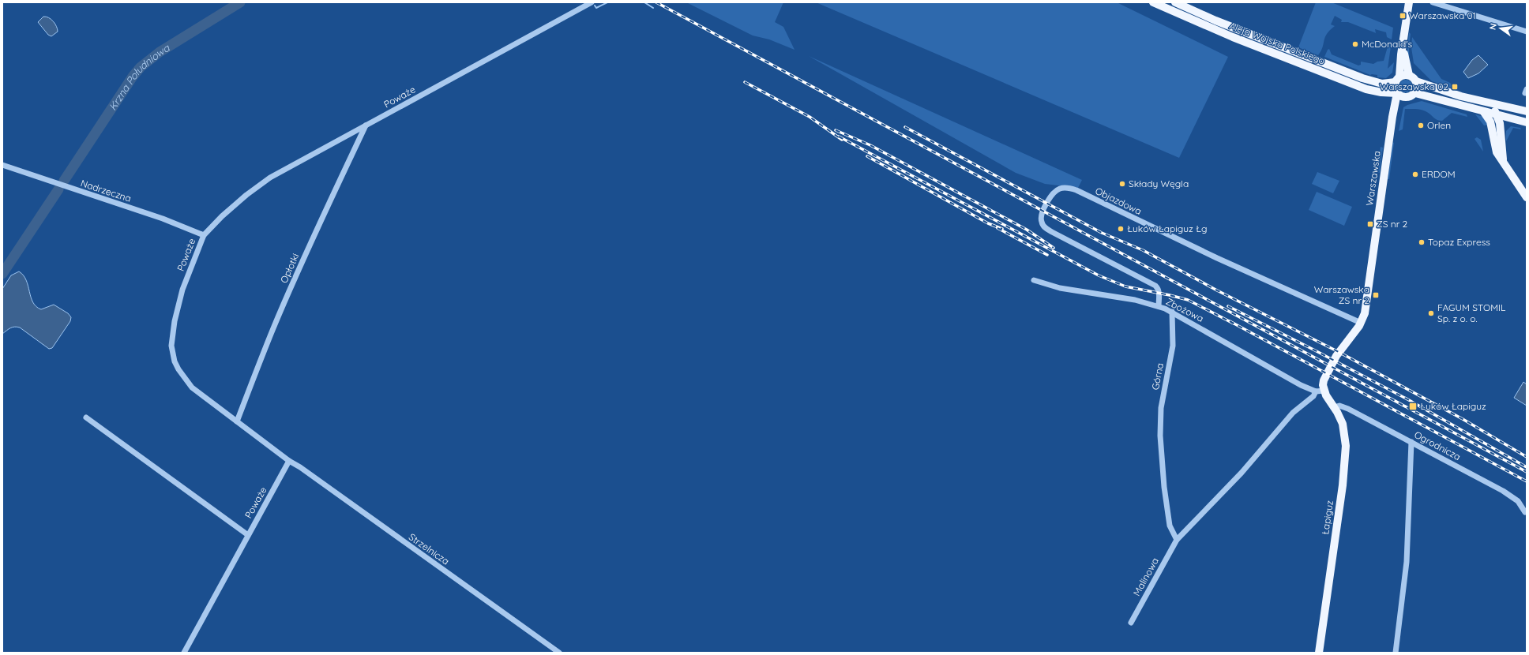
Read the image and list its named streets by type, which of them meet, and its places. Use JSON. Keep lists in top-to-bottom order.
{
  "streets": {
    "main road": ["Aleja Wojska Polskiego", "Warszawska", "Łapiguz"],
    "street": [
      "Poważe",
      "Nadrzeczna",
      "Objazdowa",
      "Opłotki",
      "Zbożowa",
      "Górna",
      "Ogrodnicza",
      "Strzelnicza",
      "Malinowa"
    ]
  },
  "crossings": [
    ["Aleja Wojska Polskiego", "Warszawska"],
    ["Poważe", "Nadrzeczna"],
    ["Poważe", "Opłotki"],
    ["Poważe", "Strzelnicza"],
    ["Warszawska", "Objazdowa"],
    ["Warszawska", "Zbożowa"],
    ["Warszawska", "Łapiguz"],
    ["Objazdowa", "Zbożowa"],
    ["Zbożowa", "Górna"],
    ["Zbożowa", "Łapiguz"],
    ["Zbożowa", "Malinowa"],
    ["Górna", "Malinowa"],
    ["Ogrodnicza", "Łapiguz"]
  ],
  "water": ["Krzna Południowa"],
  "places": {
    "transit": [
      "Warszawska 01",
      "Warszawska 02",
      "ZS nr 2",
      "Warszawska ZS nr 2",
      "Łuków Łapiguz"
    ],
    "other": [
      "McDonald's",
      "Orlen",
      "ERDOM",
      "Składy Węgla",
      "Łuków Łapiguz Łg",
      "Topaz Express",
      "FAGUM STOMIL Sp. z o. o."
    ]
  },
  "north": "left"
}
